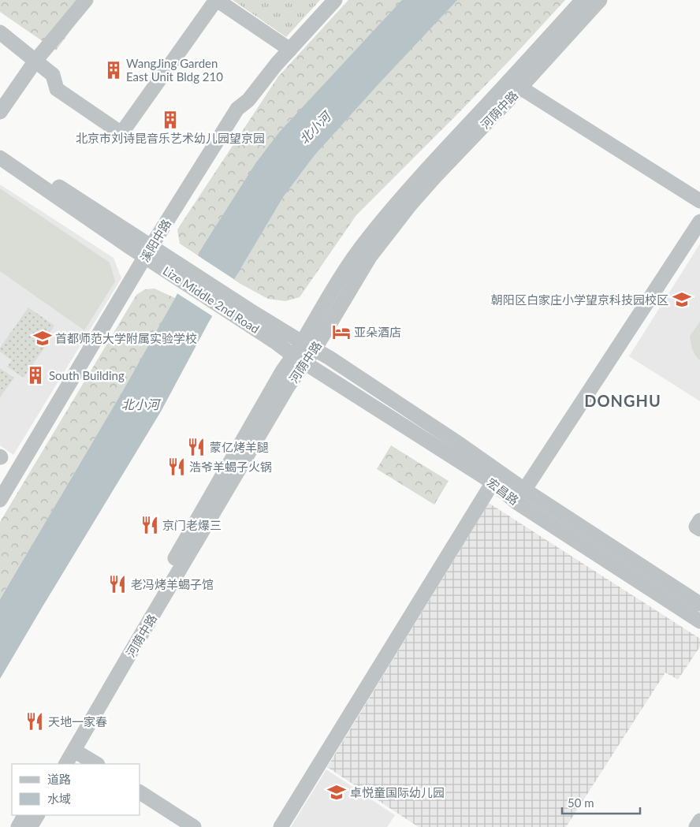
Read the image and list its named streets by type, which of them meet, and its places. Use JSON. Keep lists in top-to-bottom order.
{
  "streets": {
    "street": [
      "河荫中路",
      "溪阳中路",
      "Lize Middle 2nd Road",
      "宏昌路"
    ]
  },
  "crossings": [
    ["河荫中路", "Lize Middle 2nd Road"],
    ["河荫中路", "宏昌路"],
    ["溪阳中路", "Lize Middle 2nd Road"],
    ["Lize Middle 2nd Road", "宏昌路"]
  ],
  "districts": ["DONGHU"],
  "water": ["北小河"],
  "places": {
    "building": ["WangJing Garden East Unit Bldg 210", "北京市刘诗昆音乐艺术幼儿园望京园", "South Building"],
    "school or university": ["朝阳区白家庄小学望京科技园校区", "首都师范大学附属实验学校", "卓悦童国际幼儿园"],
    "hotel": ["亚朵酒店"],
    "restaurant": [
      "蒙亿烤羊腿",
      "浩爷羊蝎子火锅",
      "京门老爆三",
      "老冯烤羊蝎子馆",
      "天地一家春"
    ]
  },
  "legend": ["道路", "水域"],
  "scale_bar": "50 m"
}
